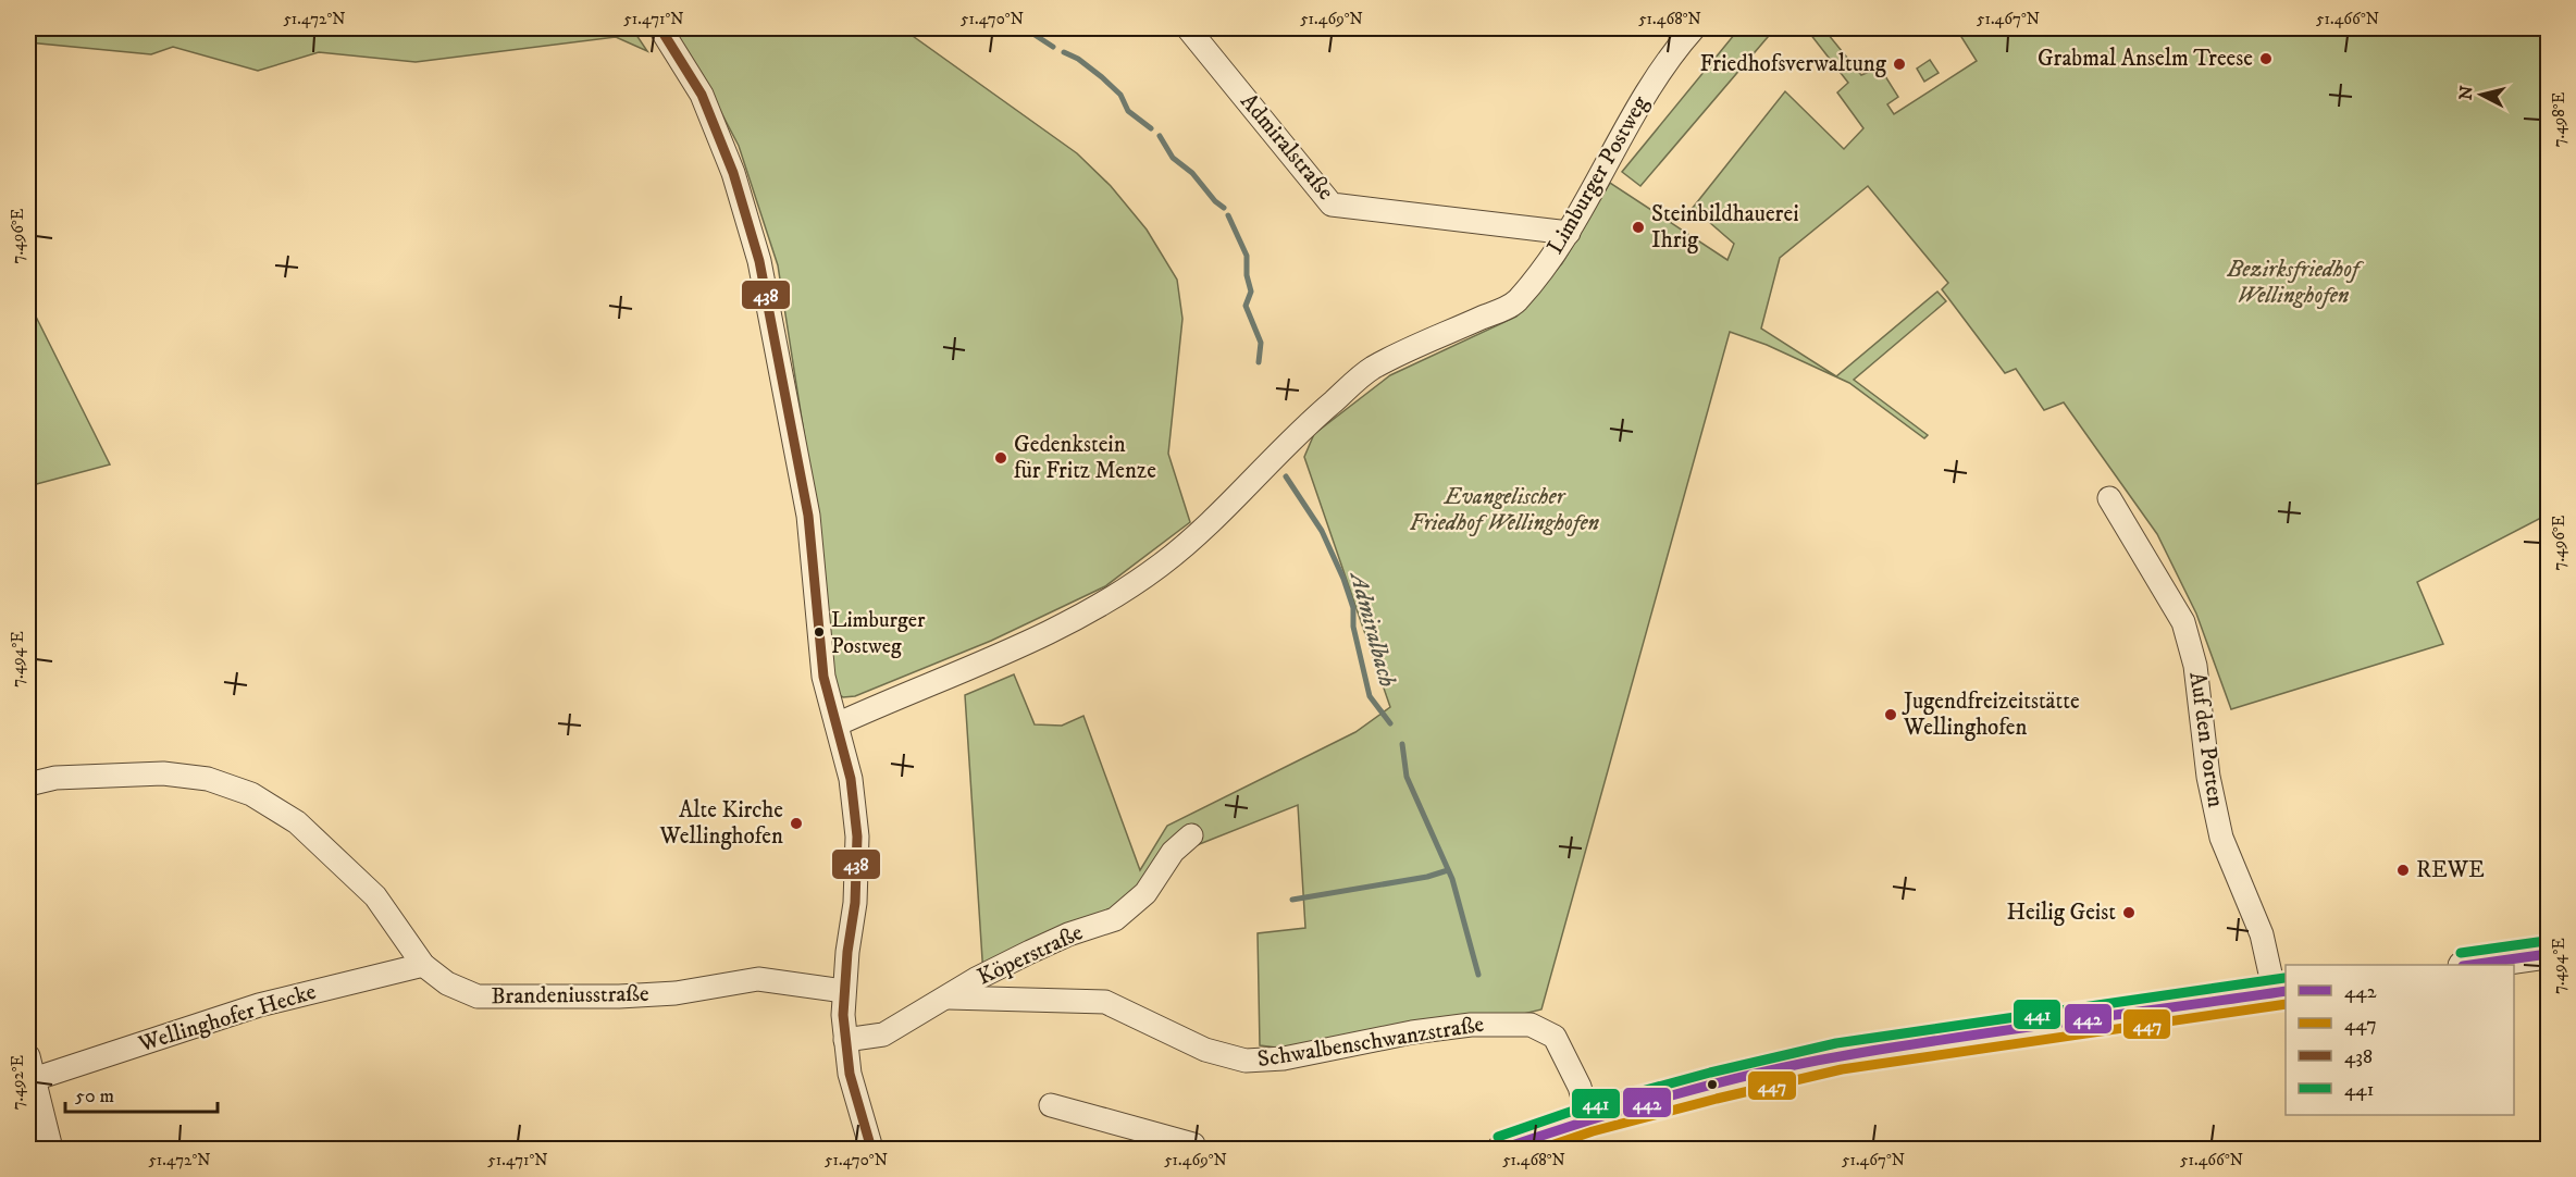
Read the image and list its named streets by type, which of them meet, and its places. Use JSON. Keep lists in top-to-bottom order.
{
  "streets": {
    "street": [
      "Admiralstraße",
      "Limburger Postweg",
      "Auf den Porten",
      "Köperstraße",
      "Brandeniusstraße",
      "Wellinghofer Hecke",
      "Schwalbenschwanzstraße"
    ]
  },
  "crossings": [
    ["Admiralstraße", "Limburger Postweg"],
    ["Köperstraße", "Schwalbenschwanzstraße"],
    ["Brandeniusstraße", "Wellinghofer Hecke"]
  ],
  "water": ["Admiralbach"],
  "parks": ["Bezirksfriedhof Wellinghofen", "Evangelischer Friedhof Wellinghofen"],
  "places": [
    "Grabmal Anselm Treese",
    "Friedhofsverwaltung",
    "Steinbildhauerei Ihrig",
    "Gedenkstein für Fritz Menze",
    "Limburger Postweg",
    "Jugendfreizeitstätte Wellinghofen",
    "Alte Kirche Wellinghofen",
    "REWE",
    "Heilig Geist"
  ],
  "lines": [
    "transit line 438",
    "transit line 441",
    "transit line 442",
    "transit line 447"
  ],
  "legend": [
    "442",
    "447",
    "438",
    "441"
  ],
  "scale_bar": "50 m",
  "north": "left",
  "coordinates": [
    "51.472°N",
    "51.471°N",
    "51.470°N",
    "51.469°N",
    "51.468°N",
    "51.467°N",
    "51.466°N",
    "7.498°E",
    "7.496°E",
    "7.494°E",
    "7.492°E"
  ]
}
